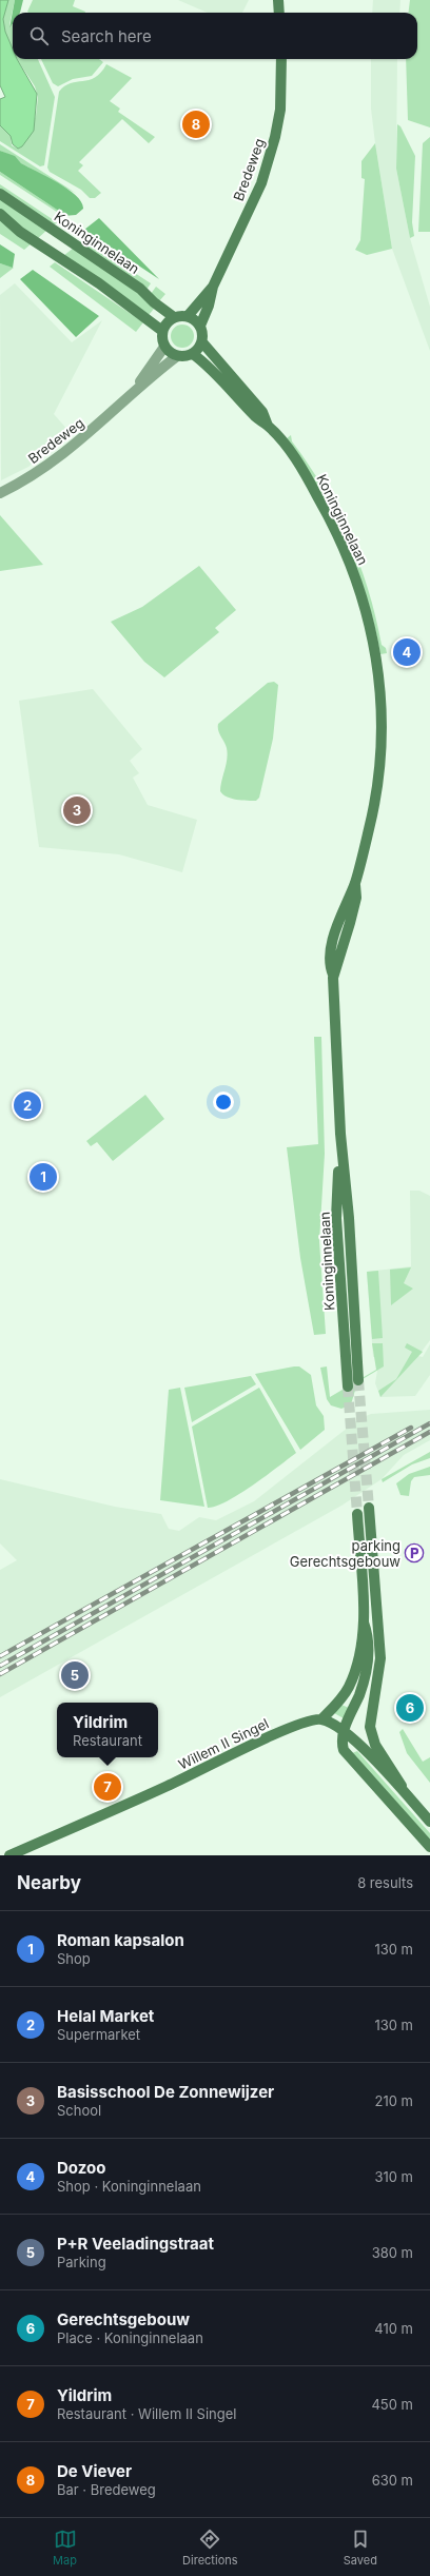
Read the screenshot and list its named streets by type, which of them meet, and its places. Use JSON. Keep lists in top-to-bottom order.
{
  "streets": {
    "main road": ["Bredeweg", "Koninginnelaan", "Willem II Singel"]
  },
  "crossings": [
    ["Bredeweg", "Koninginnelaan"]
  ],
  "places": {
    "parking": ["parking Gerechtsgebouw"]
  },
  "page": {
    "search": "Search here",
    "pins": [
      "8",
      "4",
      "3",
      "2",
      "1",
      "5",
      "6",
      "7"
    ],
    "popup": ["Yildrim", "Restaurant"],
    "heading": ["Nearby", "8 results"],
    "list": [
      {
        "mark": "1",
        "name": "Roman kapsalon",
        "note": "Shop",
        "value": "130 m"
      },
      {
        "mark": "2",
        "name": "Helal Market",
        "note": "Supermarket",
        "value": "130 m"
      },
      {
        "mark": "3",
        "name": "Basisschool De Zonnewijzer",
        "note": "School",
        "value": "210 m"
      },
      {
        "mark": "4",
        "name": "Dozoo",
        "note": "Shop · Koninginnelaan",
        "value": "310 m"
      },
      {
        "mark": "5",
        "name": "P+R Veeladingstraat",
        "note": "Parking",
        "value": "380 m"
      },
      {
        "mark": "6",
        "name": "Gerechtsgebouw",
        "note": "Place · Koninginnelaan",
        "value": "410 m"
      },
      {
        "mark": "7",
        "name": "Yildrim",
        "note": "Restaurant · Willem II Singel",
        "value": "450 m"
      },
      {
        "mark": "8",
        "name": "De Viever",
        "note": "Bar · Bredeweg",
        "value": "630 m"
      }
    ],
    "nav": ["Map", "Directions", "Saved"]
  }
}
